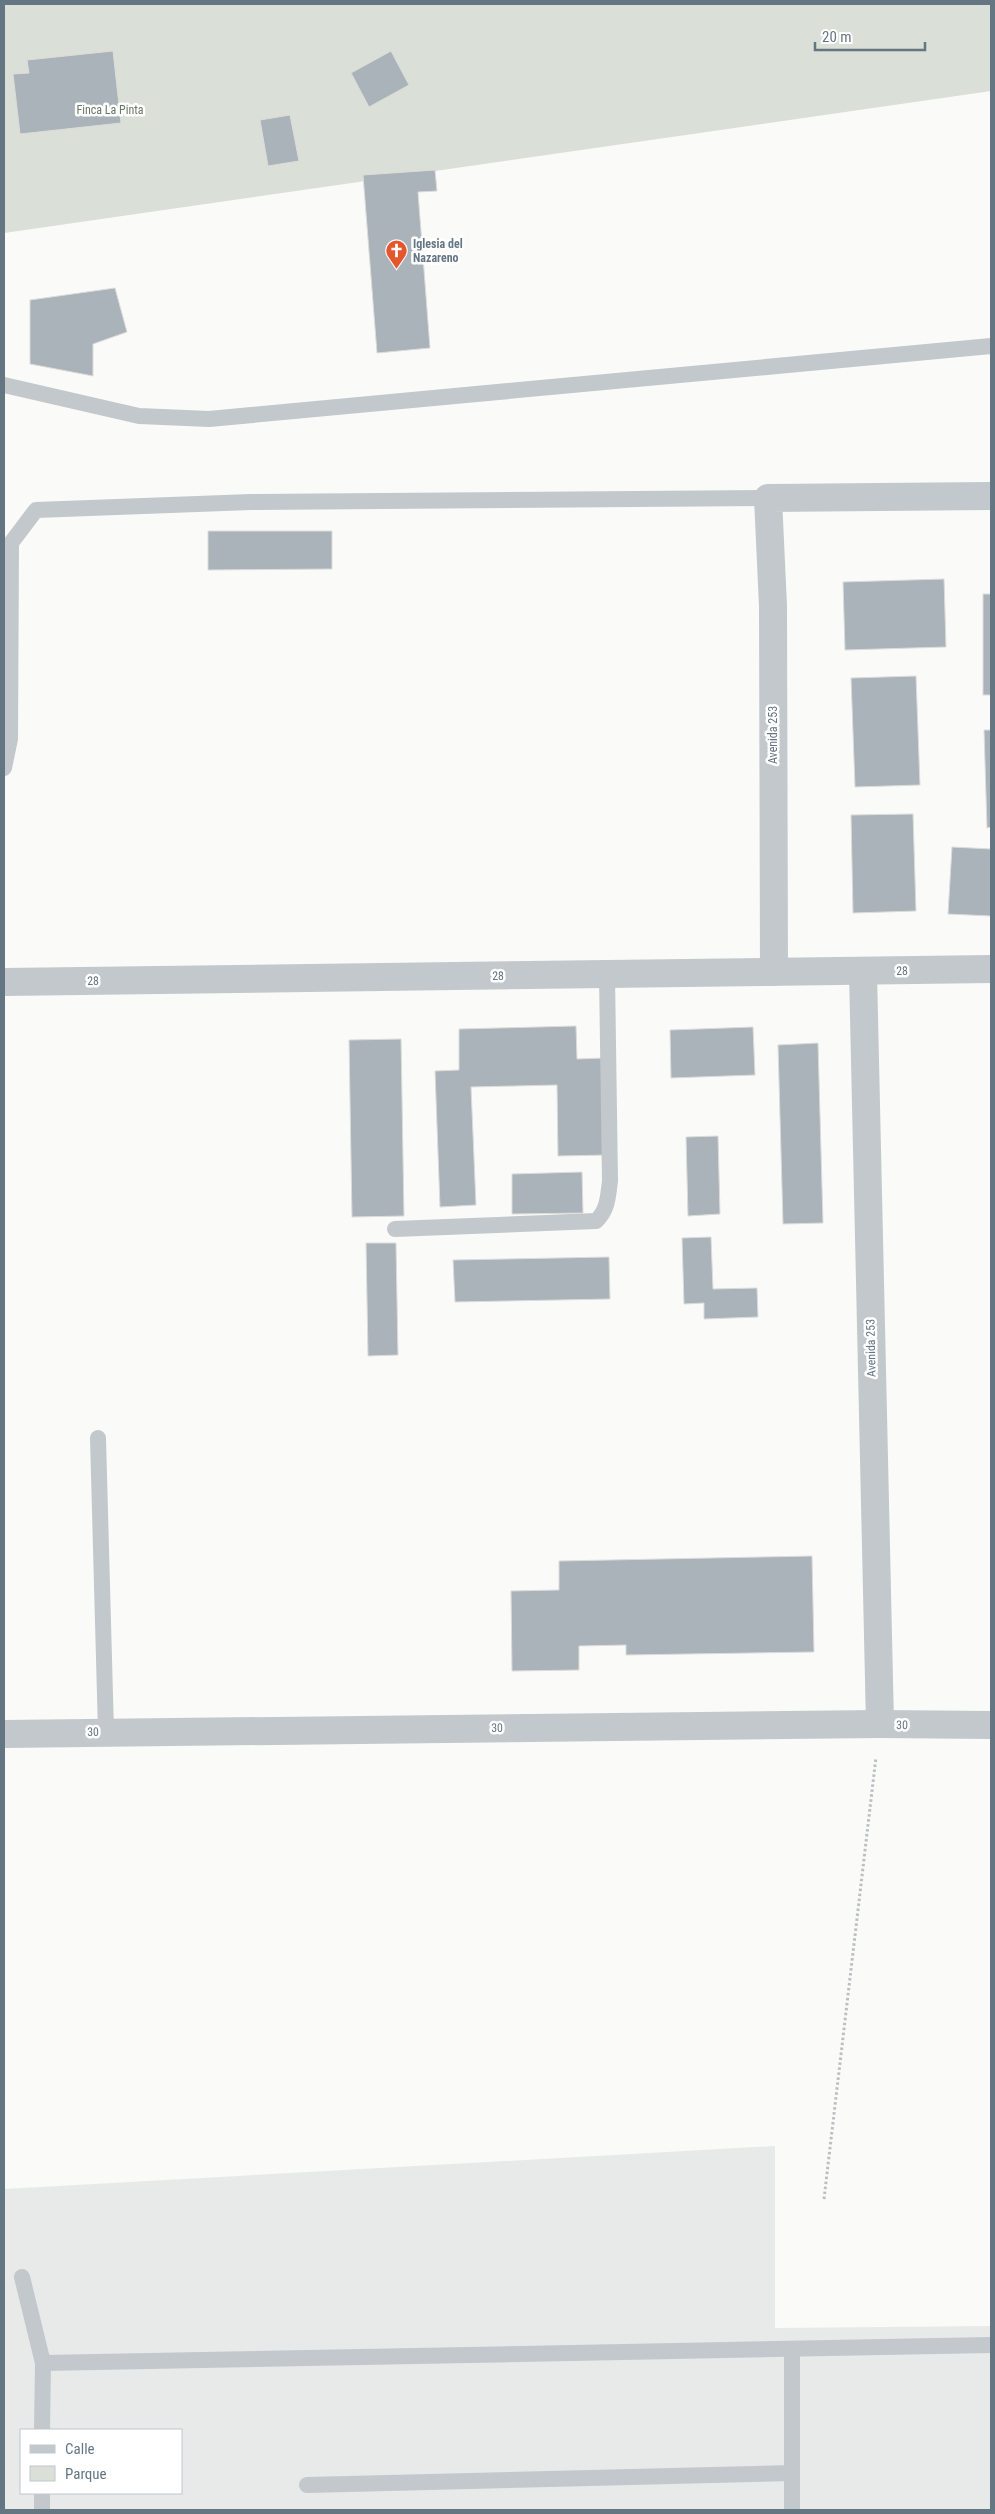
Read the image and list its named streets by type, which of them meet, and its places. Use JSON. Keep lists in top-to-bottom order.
{
  "streets": {
    "street": ["Avenida 253", "28", "30"]
  },
  "crossings": [
    ["Avenida 253", "28"],
    ["Avenida 253", "30"]
  ],
  "parks": ["Finca La Pinta"],
  "places": {
    "church": ["Iglesia del Nazareno"]
  },
  "legend": ["Calle", "Parque"],
  "scale_bar": "20 m"
}
